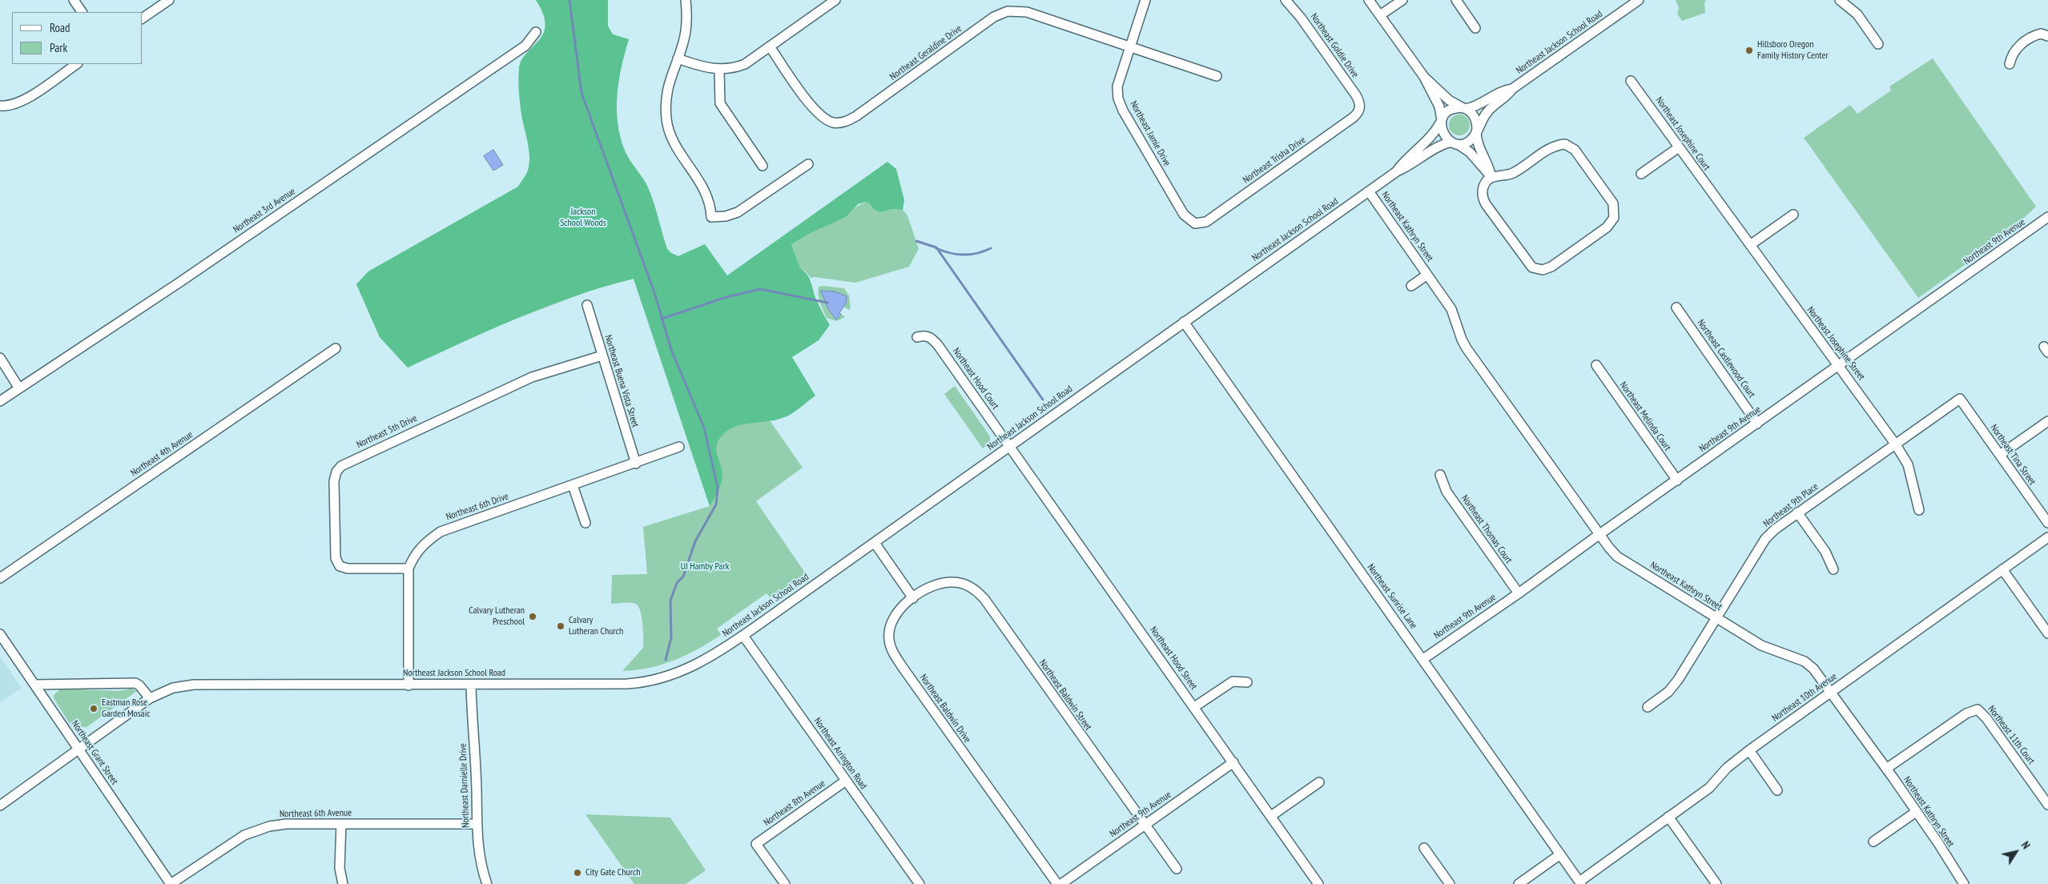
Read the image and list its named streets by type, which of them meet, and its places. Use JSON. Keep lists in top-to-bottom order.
{
  "streets": {
    "street": [
      "Northeast Jackson School Road",
      "Northeast Goldie Drive",
      "Northeast Geraldine Drive",
      "Northeast Jamie Drive",
      "Northeast Josephine Court",
      "Northeast Trisha Drive",
      "Northeast 3rd Avenue",
      "Northeast Kathryn Street",
      "Northeast 9th Avenue",
      "Northeast Josephine Street",
      "Northeast Castlewood Court",
      "Northeast Hood Court",
      "Northeast Buena Vista Street",
      "Northeast Melinda Court",
      "Northeast 5th Drive",
      "Northeast 4th Avenue",
      "Northeast Tina Street",
      "Northeast 9th Place",
      "Northeast 6th Drive",
      "Northeast Thomas Court",
      "Northeast Sunrise Lane",
      "Northeast Hood Street",
      "Northeast Baldwin Street",
      "Northeast 10th Avenue",
      "Northeast Baldwin Drive",
      "Northeast 11th Court",
      "Northeast Grant Street",
      "Northeast Arrington Road",
      "Northeast Darnielle Drive",
      "Northeast 8th Avenue",
      "Northeast 6th Avenue"
    ]
  },
  "crossings": [
    ["Northeast Jackson School Road", "Northeast Kathryn Street"],
    ["Northeast Jackson School Road", "Northeast Hood Court"],
    ["Northeast Jackson School Road", "Northeast 6th Drive"],
    ["Northeast Jackson School Road", "Northeast Sunrise Lane"],
    ["Northeast Jackson School Road", "Northeast Hood Street"],
    ["Northeast Jackson School Road", "Northeast Grant Street"],
    ["Northeast Jackson School Road", "Northeast Arrington Road"],
    ["Northeast Jackson School Road", "Northeast Darnielle Drive"],
    ["Northeast Goldie Drive", "Northeast Trisha Drive"],
    ["Northeast Geraldine Drive", "Northeast Jamie Drive"],
    ["Northeast Jamie Drive", "Northeast Trisha Drive"],
    ["Northeast Josephine Court", "Northeast Josephine Street"],
    ["Northeast Kathryn Street", "Northeast 9th Avenue"],
    ["Northeast Kathryn Street", "Northeast 9th Place"],
    ["Northeast Kathryn Street", "Northeast 10th Avenue"],
    ["Northeast Kathryn Street", "Northeast 11th Court"],
    ["Northeast 9th Avenue", "Northeast Josephine Street"],
    ["Northeast 9th Avenue", "Northeast Castlewood Court"],
    ["Northeast 9th Avenue", "Northeast Melinda Court"],
    ["Northeast 9th Avenue", "Northeast Thomas Court"],
    ["Northeast 9th Avenue", "Northeast Sunrise Lane"],
    ["Northeast 9th Avenue", "Northeast Hood Street"],
    ["Northeast 9th Avenue", "Northeast Baldwin Street"],
    ["Northeast Josephine Street", "Northeast 9th Place"],
    ["Northeast Hood Court", "Northeast Hood Street"],
    ["Northeast Buena Vista Street", "Northeast 5th Drive"],
    ["Northeast Buena Vista Street", "Northeast 6th Drive"],
    ["Northeast 5th Drive", "Northeast 6th Drive"],
    ["Northeast Tina Street", "Northeast 9th Place"],
    ["Northeast Sunrise Lane", "Northeast 10th Avenue"],
    ["Northeast Baldwin Street", "Northeast Baldwin Drive"],
    ["Northeast Grant Street", "Northeast 6th Avenue"],
    ["Northeast Arrington Road", "Northeast 8th Avenue"],
    ["Northeast Darnielle Drive", "Northeast 6th Avenue"]
  ],
  "parks": ["Jackson School Woods", "UJ Hamby Park"],
  "places": [
    "Hillsboro Oregon Family History Center",
    "Calvary Lutheran Preschool",
    "Calvary Lutheran Church",
    "Eastman Rose Garden Mosaic",
    "City Gate Church"
  ],
  "legend": ["Road", "Park"],
  "north": "top right"
}
